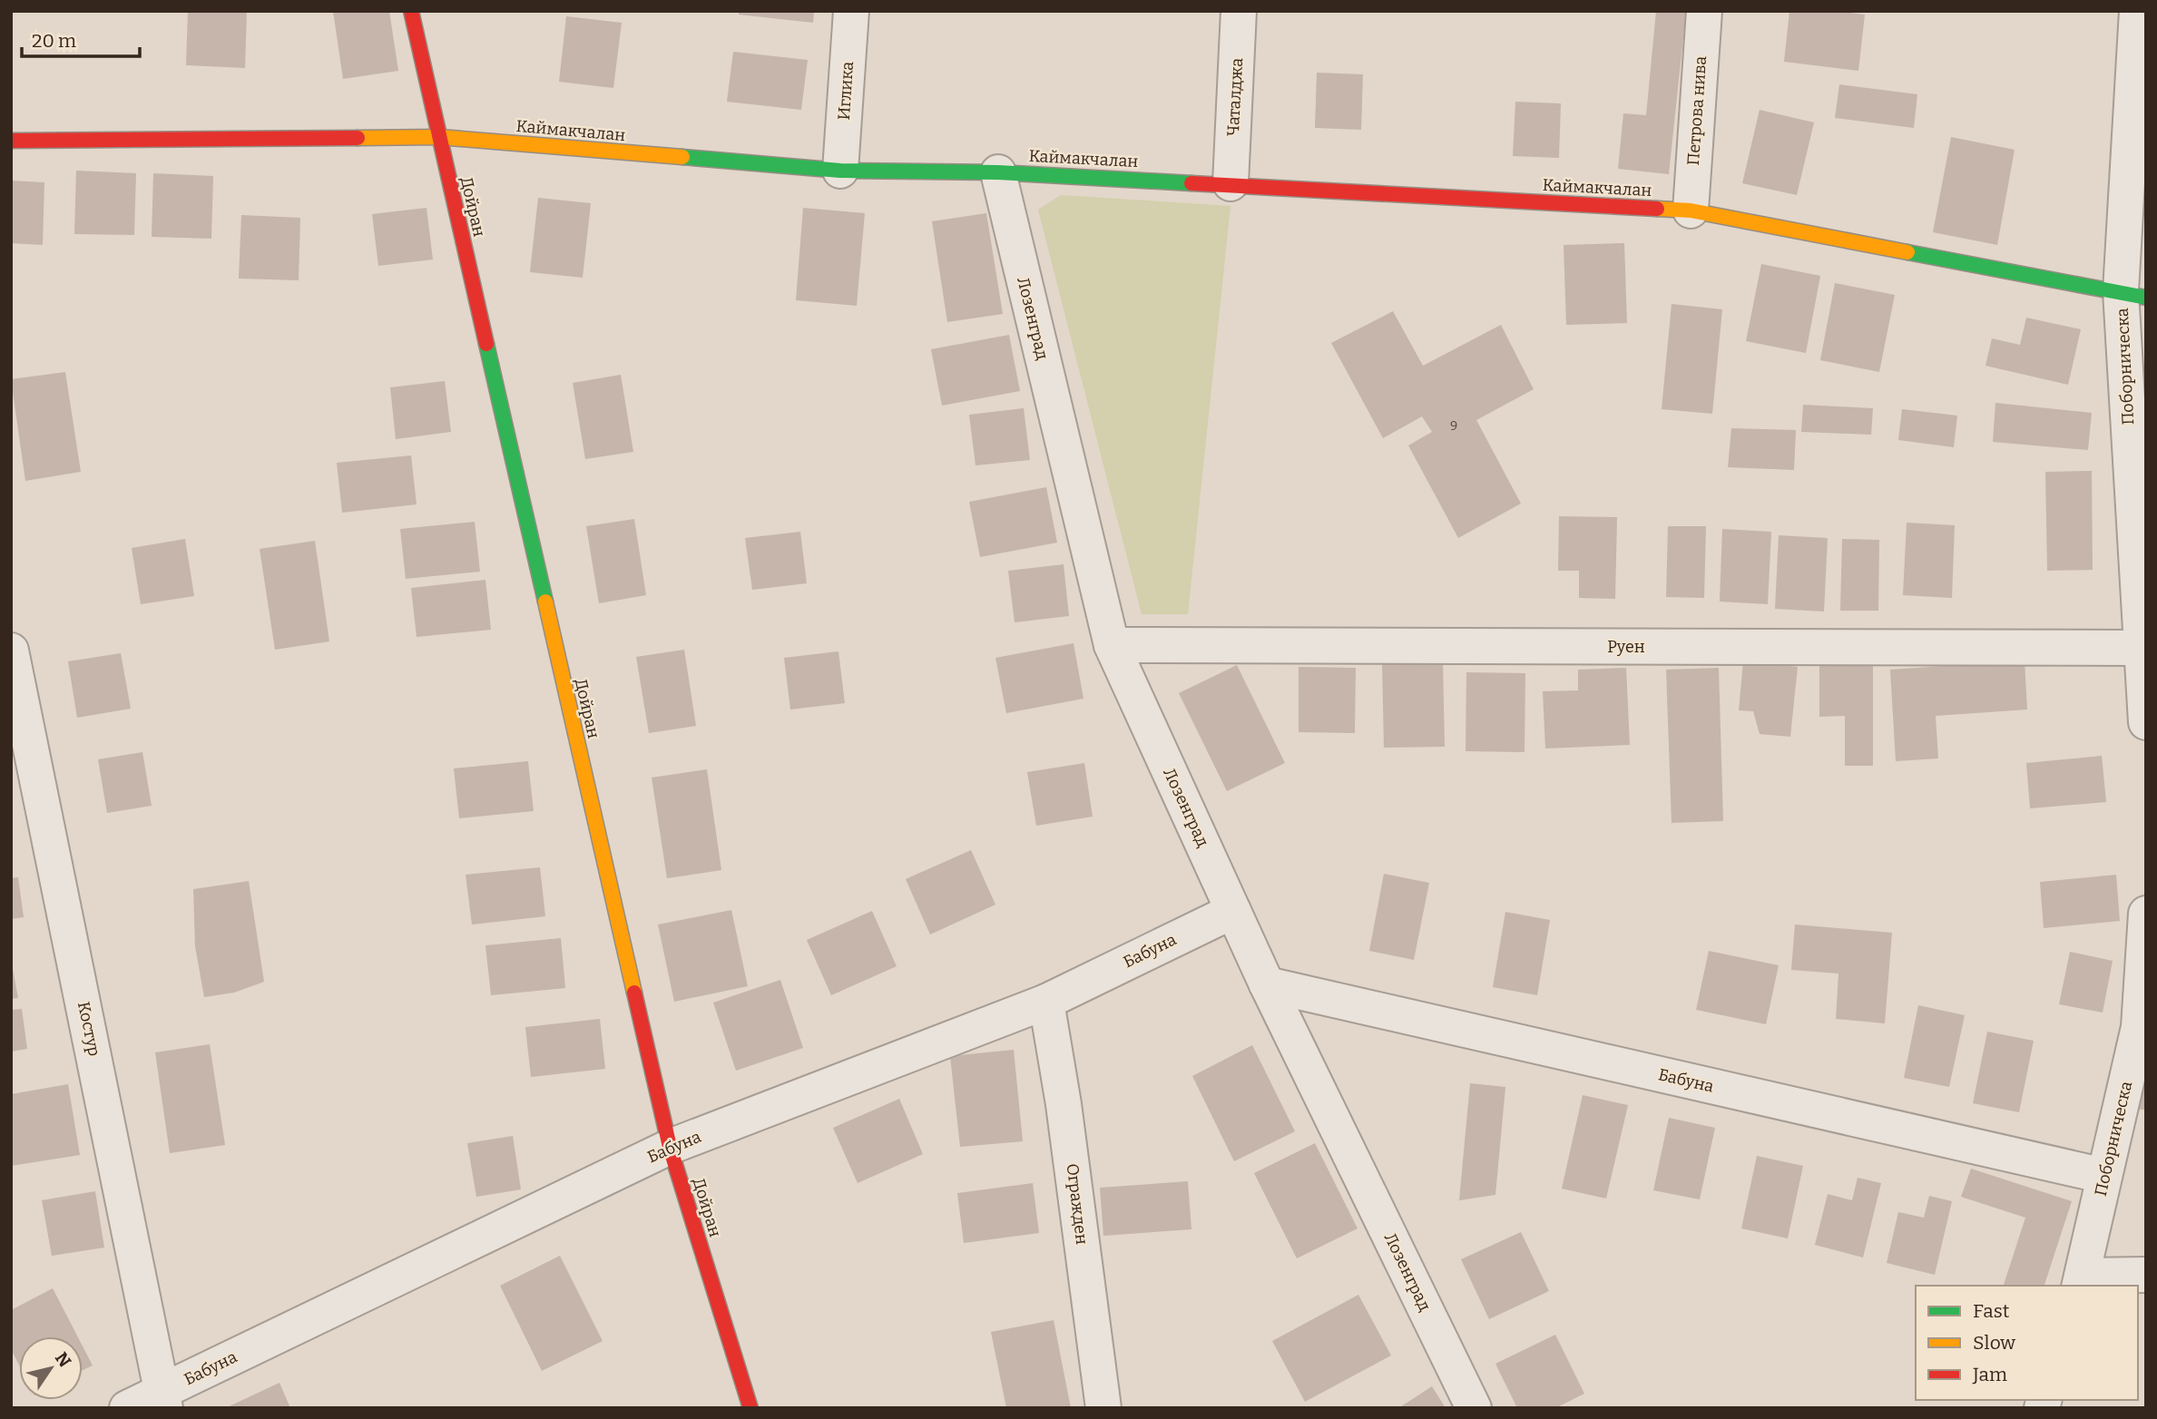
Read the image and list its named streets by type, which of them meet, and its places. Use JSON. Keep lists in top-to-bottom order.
{
  "streets": {
    "street": [
      "Иглика",
      "Чаталджа",
      "Петрова нива",
      "Каймакчалан",
      "Дойран",
      "Лозенград",
      "Поборническа",
      "Руен",
      "Бабуна",
      "Костур",
      "Огражден"
    ]
  },
  "crossings": [
    ["Иглика", "Каймакчалан"],
    ["Чаталджа", "Каймакчалан"],
    ["Петрова нива", "Каймакчалан"],
    ["Каймакчалан", "Дойран"],
    ["Каймакчалан", "Лозенград"],
    ["Каймакчалан", "Поборническа"],
    ["Дойран", "Бабуна"],
    ["Лозенград", "Руен"],
    ["Лозенград", "Бабуна"],
    ["Поборническа", "Руен"],
    ["Поборническа", "Бабуна"],
    ["Бабуна", "Костур"],
    ["Бабуна", "Огражден"]
  ],
  "house_numbers": ["9"],
  "legend": ["Fast", "Slow", "Jam"],
  "scale_bar": "20 m",
  "north": "top right"
}
